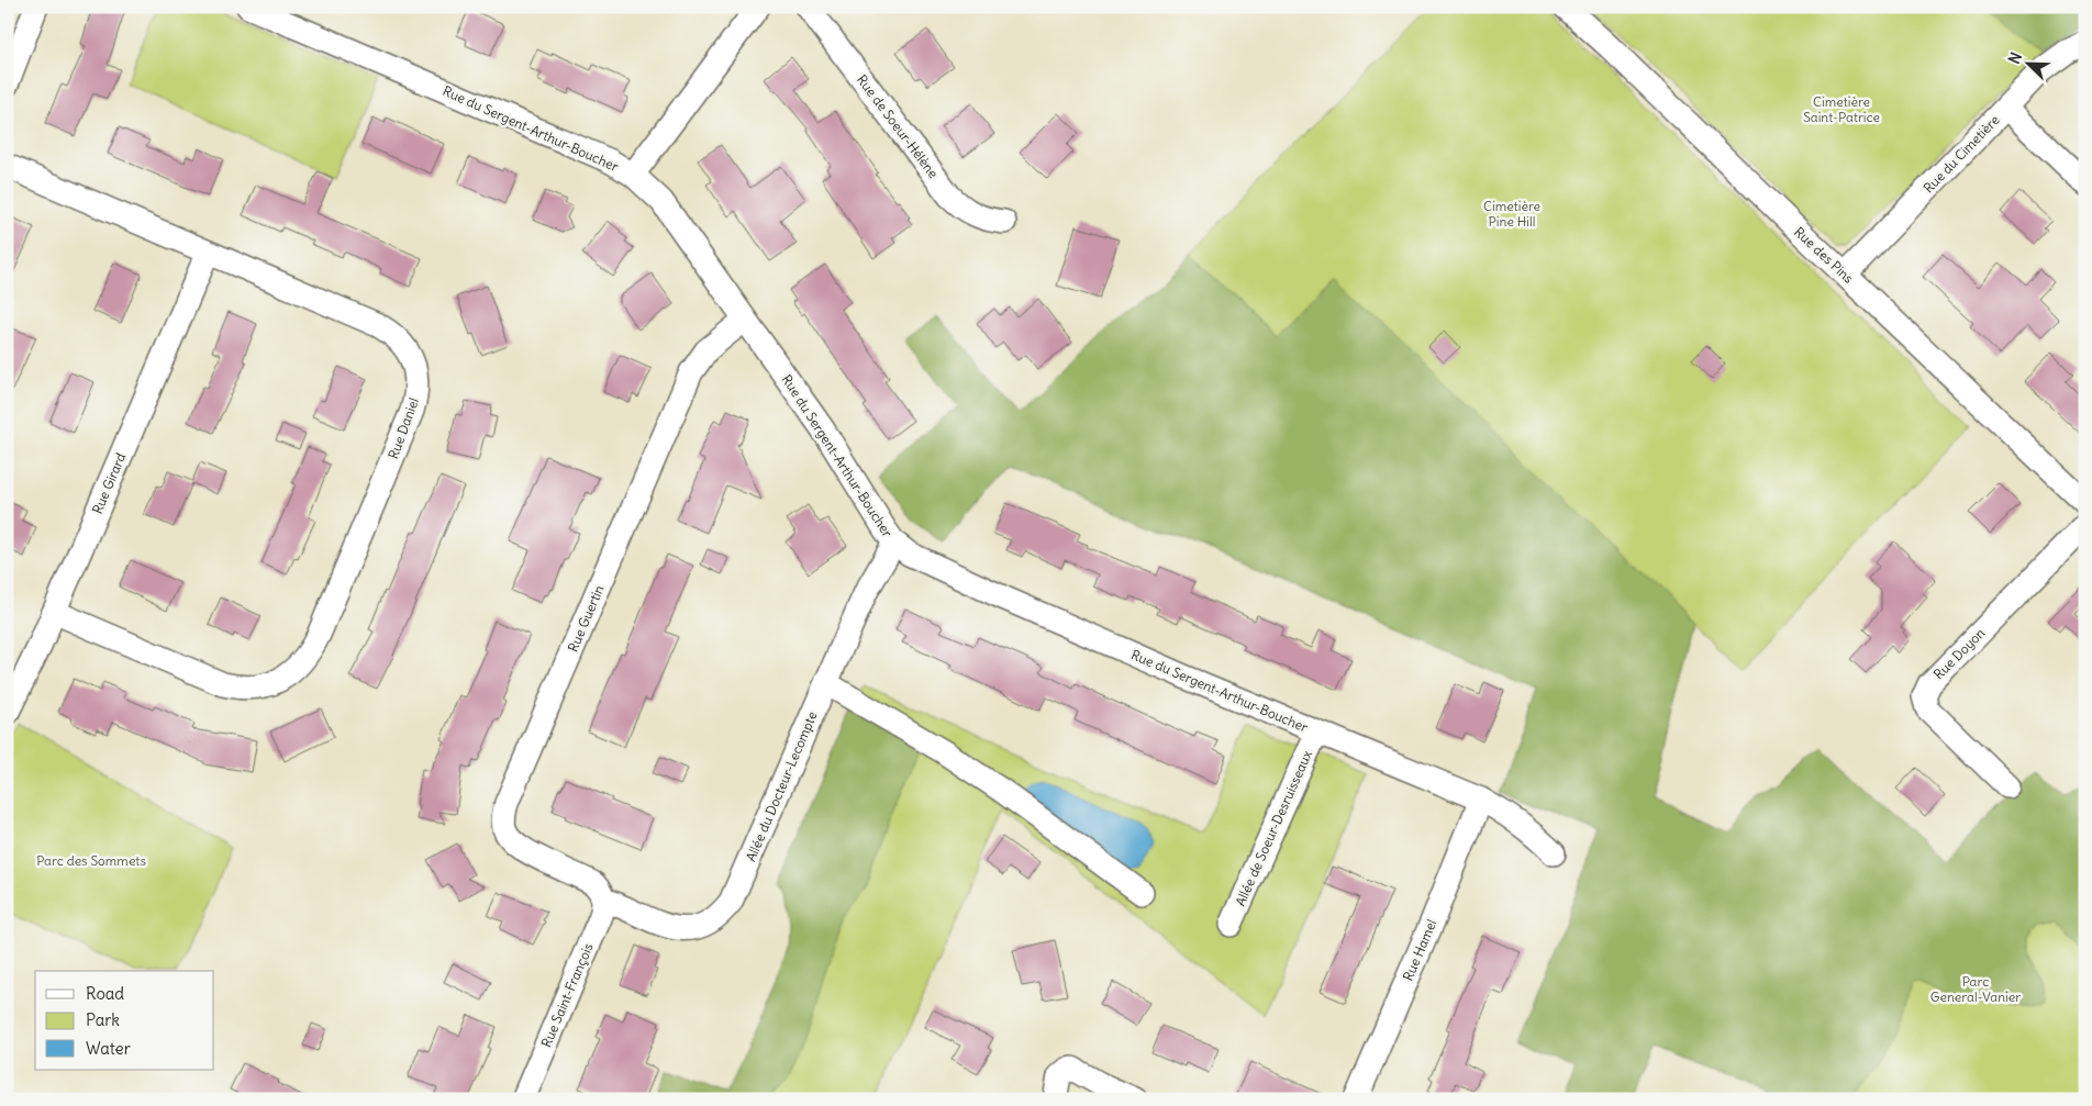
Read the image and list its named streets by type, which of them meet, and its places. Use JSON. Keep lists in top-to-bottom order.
{
  "streets": {
    "street": [
      "Rue de Soeur-Hélène",
      "Rue du Sergent-Arthur-Boucher",
      "Rue du Cimetière",
      "Rue des Pins",
      "Rue Daniel",
      "Rue Girard",
      "Rue Guertin",
      "Rue Doyon",
      "Allée du Docteur-Lecompte",
      "Allée de Soeur-Desruisseaux",
      "Rue Hamel",
      "Rue Saint-François"
    ]
  },
  "crossings": [
    ["Rue du Sergent-Arthur-Boucher", "Rue Guertin"],
    ["Rue du Sergent-Arthur-Boucher", "Allée du Docteur-Lecompte"],
    ["Rue du Sergent-Arthur-Boucher", "Allée de Soeur-Desruisseaux"],
    ["Rue du Sergent-Arthur-Boucher", "Rue Hamel"],
    ["Rue du Cimetière", "Rue des Pins"],
    ["Rue Daniel", "Rue Girard"],
    ["Rue Guertin", "Allée du Docteur-Lecompte"],
    ["Rue Guertin", "Rue Saint-François"],
    ["Allée du Docteur-Lecompte", "Rue Saint-François"]
  ],
  "parks": [
    "Cimetière Saint-Patrice",
    "Cimetière Pine Hill",
    "Parc des Sommets",
    "Parc General-Vanier"
  ],
  "legend": ["Road", "Park", "Water"],
  "north": "top left"
}
